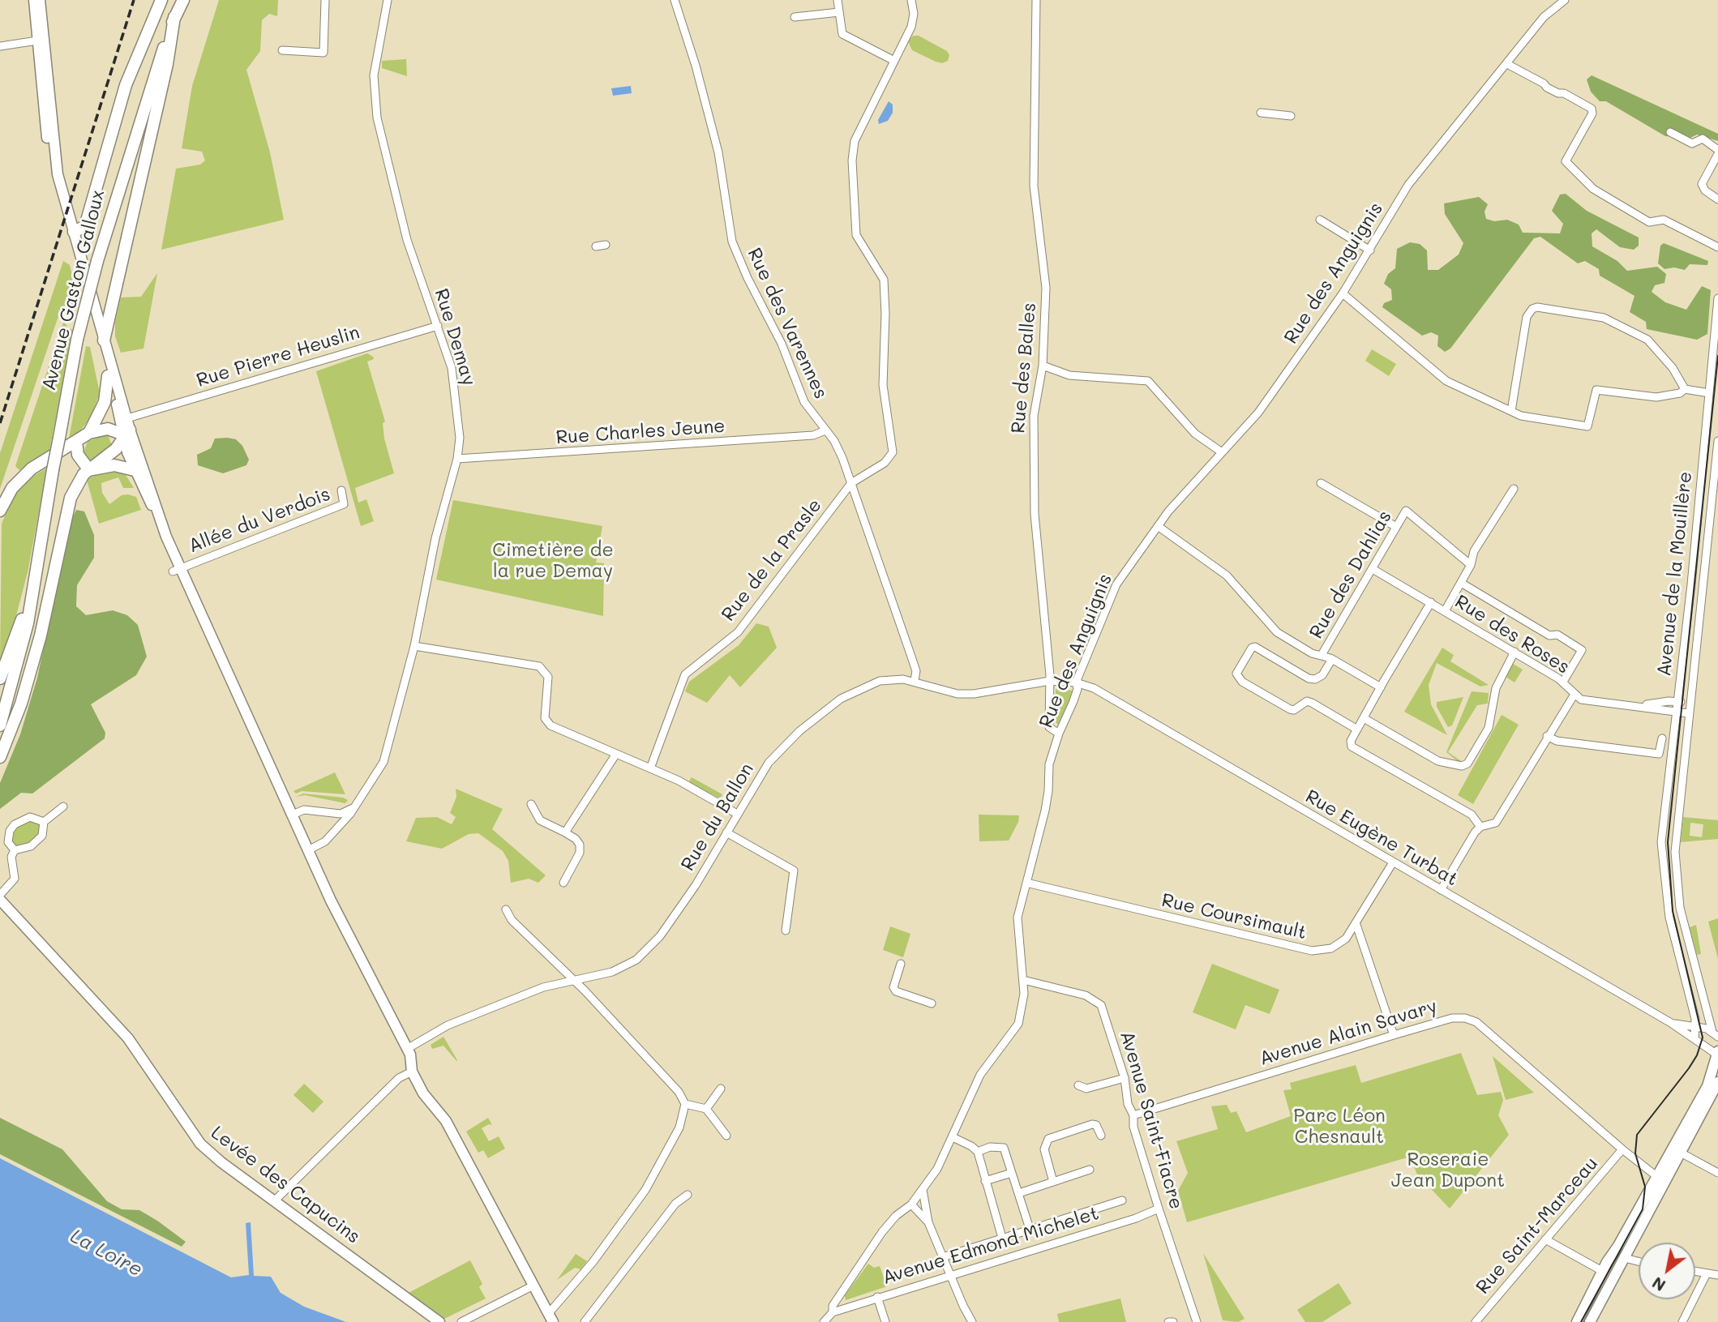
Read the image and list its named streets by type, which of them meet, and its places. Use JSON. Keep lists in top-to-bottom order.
{
  "streets": {
    "main road": ["Avenue Gaston Galloux", "Levée des Capucins"],
    "street": [
      "Rue des Anguignis",
      "Rue des Varennes",
      "Rue Demay",
      "Rue Pierre Heuslin",
      "Rue des Balles",
      "Rue Charles Jeune",
      "Allée du Verdois",
      "Rue de la Prasle",
      "Avenue de la Mouillère",
      "Rue des Dahlias",
      "Rue des Roses",
      "Rue du Ballon",
      "Rue Eugène Turbat",
      "Rue Coursimault",
      "Avenue Alain Savary",
      "Avenue Saint-Fiacre",
      "Rue Saint-Marceau",
      "Avenue Edmond Michelet"
    ]
  },
  "crossings": [
    ["Rue des Anguignis", "Rue des Balles"],
    ["Rue des Anguignis", "Rue du Ballon"],
    ["Rue des Anguignis", "Rue Eugène Turbat"],
    ["Rue des Anguignis", "Rue Coursimault"],
    ["Rue des Anguignis", "Avenue Saint-Fiacre"],
    ["Rue des Anguignis", "Avenue Edmond Michelet"],
    ["Rue des Varennes", "Rue Charles Jeune"],
    ["Rue des Varennes", "Rue de la Prasle"],
    ["Rue des Varennes", "Rue du Ballon"],
    ["Rue Demay", "Rue Pierre Heuslin"],
    ["Rue Demay", "Rue Charles Jeune"],
    ["Rue des Balles", "Rue du Ballon"],
    ["Avenue de la Mouillère", "Rue des Roses"],
    ["Avenue de la Mouillère", "Rue Eugène Turbat"],
    ["Rue des Dahlias", "Rue des Roses"],
    ["Rue du Ballon", "Rue Eugène Turbat"],
    ["Rue Eugène Turbat", "Rue Coursimault"],
    ["Avenue Alain Savary", "Avenue Saint-Fiacre"],
    ["Avenue Alain Savary", "Rue Saint-Marceau"],
    ["Avenue Saint-Fiacre", "Avenue Edmond Michelet"]
  ],
  "water": ["La Loire"],
  "parks": ["Cimetière de la rue Demay", "Parc Léon Chesnault", "Roseraie Jean Dupont"],
  "north": "bottom left"
}
